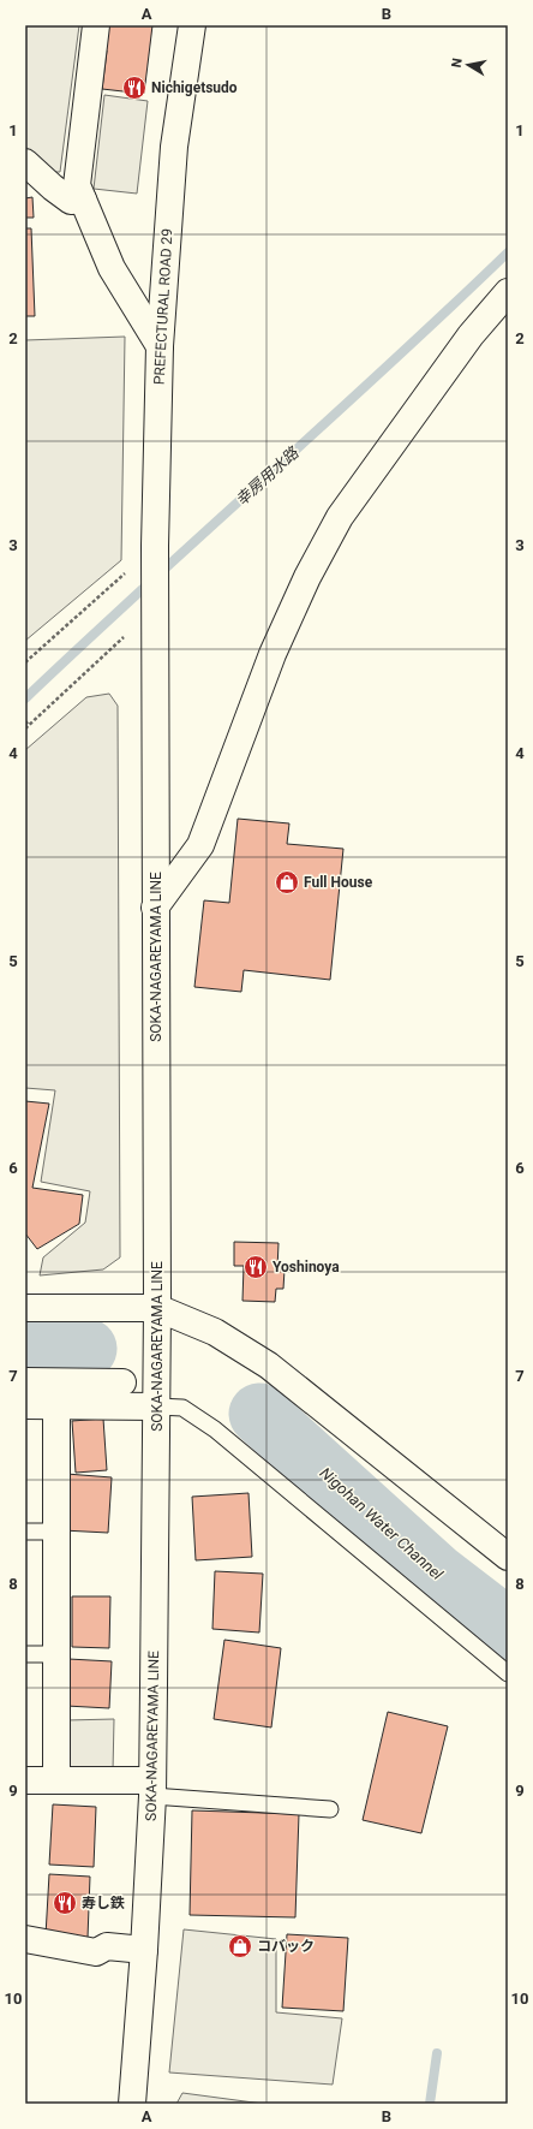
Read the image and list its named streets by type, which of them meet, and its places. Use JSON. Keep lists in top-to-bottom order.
{
  "streets": {
    "street": ["PREFECTURAL ROAD 29", "SOKA-NAGAREYAMA LINE"]
  },
  "crossings": [
    ["PREFECTURAL ROAD 29", "SOKA-NAGAREYAMA LINE"]
  ],
  "water": ["幸房用水路", "Nigohan Water Channel"],
  "places": {
    "restaurant": ["Nichigetsudo", "Yoshinoya", "寿し鉄"],
    "shop": ["Full House", "コバック"]
  },
  "north": "left",
  "grid": {
    "columns": ["A", "B"],
    "rows": [
      "1",
      "2",
      "3",
      "4",
      "5",
      "6",
      "7",
      "8",
      "9",
      "10"
    ]
  }
}
